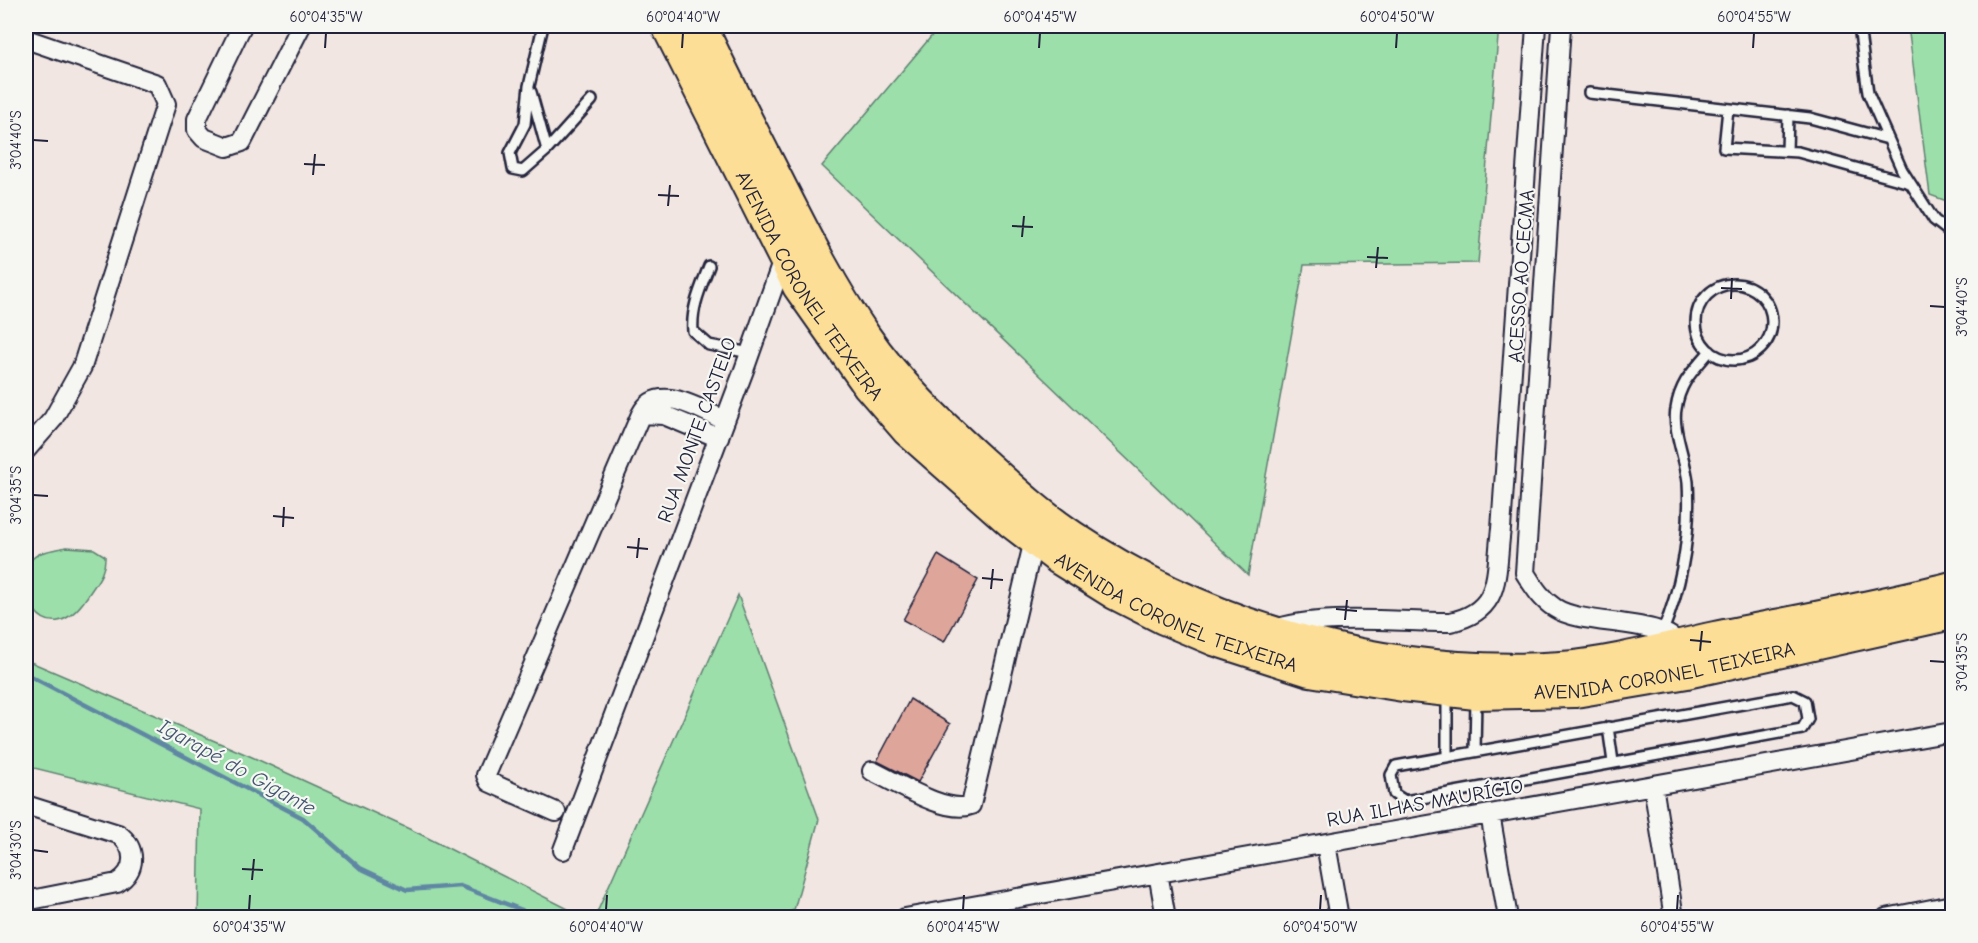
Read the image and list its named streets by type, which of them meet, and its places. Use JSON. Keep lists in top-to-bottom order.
{
  "streets": {
    "highway": ["AVENIDA CORONEL TEIXEIRA"],
    "street": ["ACESSO AO CECMA", "RUA MONTE CASTELO", "RUA ILHAS MAURÍCIO"]
  },
  "crossings": [
    ["ACESSO AO CECMA", "AVENIDA CORONEL TEIXEIRA"],
    ["AVENIDA CORONEL TEIXEIRA", "RUA MONTE CASTELO"]
  ],
  "water": ["Igarapé do Gigante"],
  "coordinates": [
    "60°04'35\"W",
    "60°04'40\"W",
    "60°04'45\"W",
    "60°04'50\"W",
    "60°04'55\"W",
    "3°04'40\"S",
    "3°04'35\"S",
    "3°04'30\"S"
  ]
}
